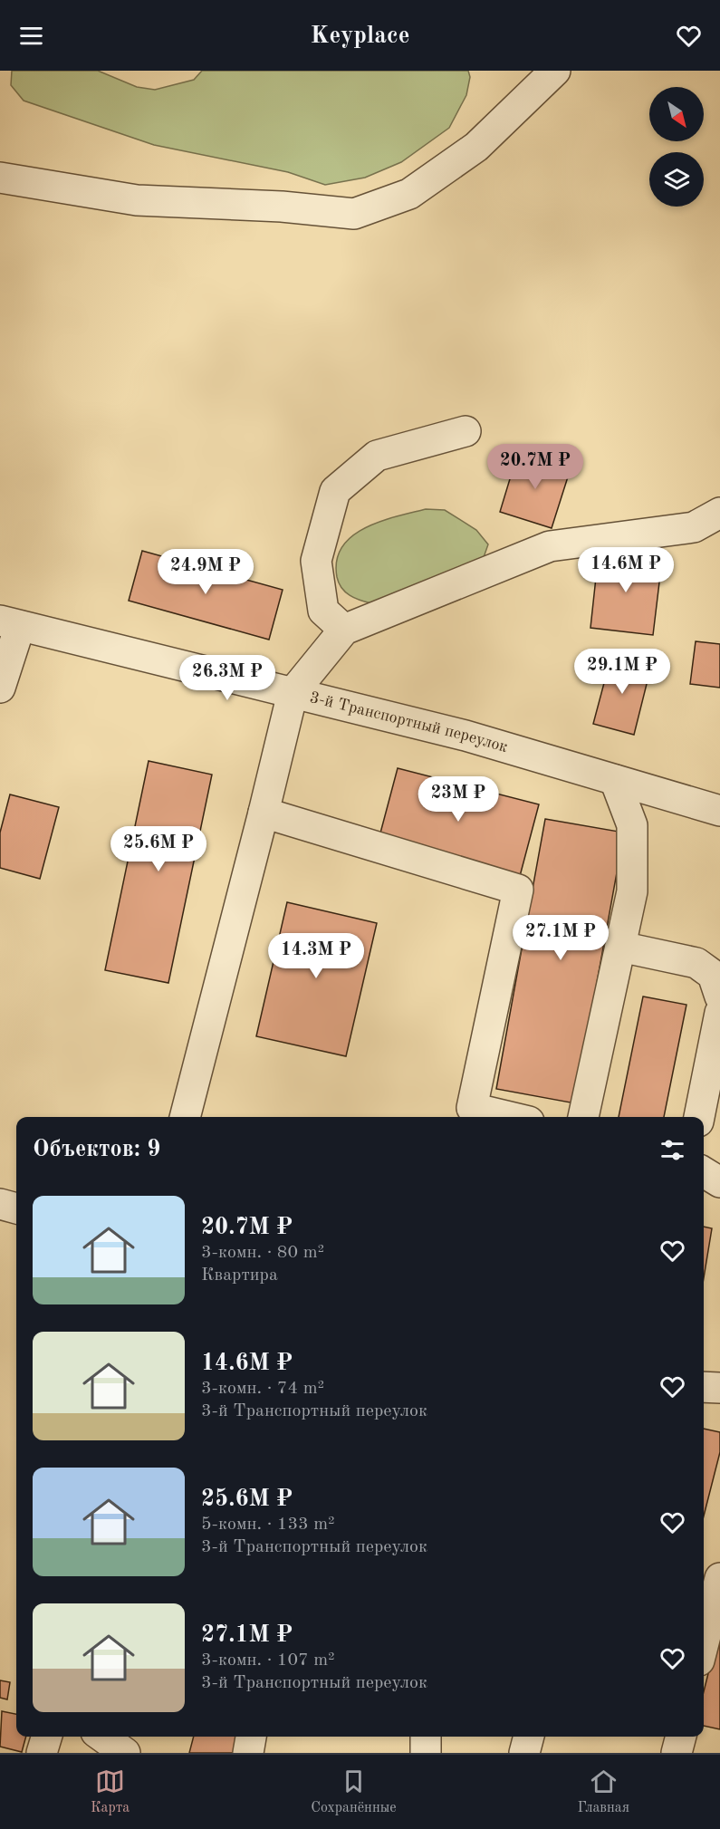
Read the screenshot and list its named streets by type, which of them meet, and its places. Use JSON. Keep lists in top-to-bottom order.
{
  "streets": {
    "street": ["3-й Транспортный переулок"]
  },
  "north": "bottom right",
  "page": {
    "header": "Keyplace",
    "price": [
      "20.7M ₽",
      "14.6M ₽",
      "24.9M ₽",
      "29.1M ₽",
      "26.3M ₽",
      "23M ₽",
      "25.6M ₽",
      "27.1M ₽",
      "14.3M ₽"
    ],
    "heading": "Объектов: 9",
    "list": [
      {
        "name": "20.7M ₽",
        "note": "3-комн. · 80 m² · Квартира"
      },
      {
        "name": "14.6M ₽",
        "note": "3-комн. · 74 m² · 3-й Транспортный переулок"
      },
      {
        "name": "25.6M ₽",
        "note": "5-комн. · 133 m² · 3-й Транспортный переулок"
      },
      {
        "name": "27.1M ₽",
        "note": "3-комн. · 107 m² · 3-й Транспортный переулок"
      }
    ],
    "tabs": ["Карта", "Сохранённые", "Главная"]
  }
}
